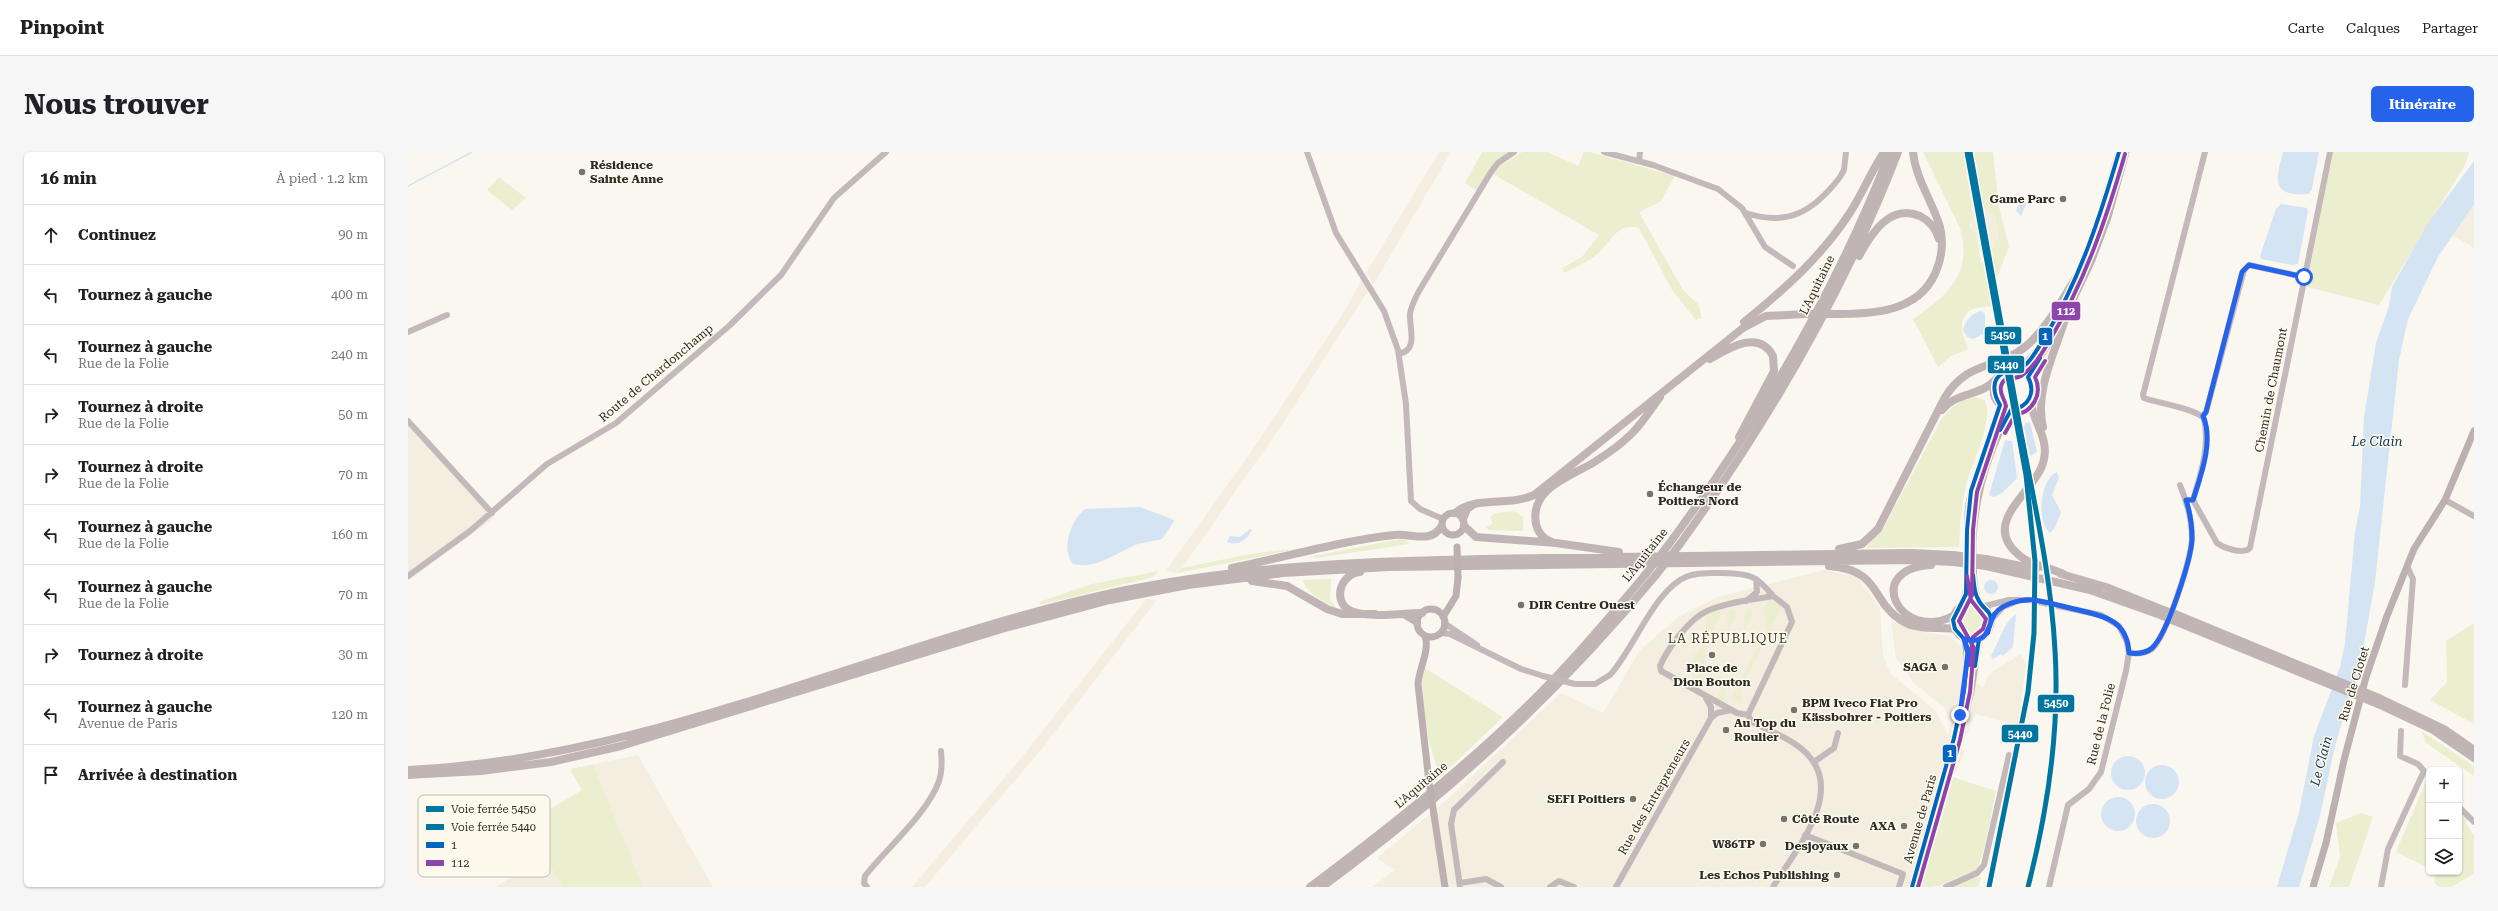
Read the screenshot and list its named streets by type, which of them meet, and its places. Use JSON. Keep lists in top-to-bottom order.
{
  "streets": {
    "highway": ["L'Aquitaine"],
    "main road": ["Rue de Clotet", "Avenue de Paris"],
    "street": [
      "Route de Chardonchamp",
      "Chemin de Chaumont",
      "Rue de la Folie",
      "Rue des Entrepreneurs"
    ]
  },
  "crossings": [
    ["Rue de la Folie", "Avenue de Paris"]
  ],
  "districts": ["LA RÉPUBLIQUE"],
  "water": ["Le Clain"],
  "places": [
    "Résidence Sainte Anne",
    "Game Parc",
    "Échangeur de Poitiers Nord",
    "DIR Centre Ouest",
    "Place de Dion Bouton",
    "SAGA",
    "BPM Iveco Fiat Pro Kässbohrer - Poitiers",
    "Au Top du Roulier",
    "SEFI Poitiers",
    "Côté Route",
    "AXA",
    "W86TP",
    "Desjoyaux",
    "Les Echos Publishing"
  ],
  "lines": [
    "rail line 5450",
    "rail line 5440",
    "transit line 1",
    "transit line 112"
  ],
  "legend": [
    "Voie ferrée 5450",
    "Voie ferrée 5440",
    "1",
    "112"
  ],
  "page": {
    "header": "Pinpoint",
    "nav": ["Carte", "Calques", "Partager"],
    "buttons": "Itinéraire",
    "title": "Nous trouver",
    "heading": ["16 min", "À pied · 1.2 km"],
    "list": [
      ["Continuez", "90 m"],
      ["Tournez à gauche", "400 m"],
      ["Tournez à gauche", "Rue de la Folie", "240 m"],
      ["Tournez à droite", "Rue de la Folie", "50 m"],
      ["Tournez à droite", "Rue de la Folie", "70 m"],
      ["Tournez à gauche", "Rue de la Folie", "160 m"],
      ["Tournez à gauche", "Rue de la Folie", "70 m"],
      ["Tournez à droite", "30 m"],
      ["Tournez à gauche", "Avenue de Paris", "120 m"],
      "Arrivée à destination"
    ],
    "map_buttons": ["+", "−"]
  }
}
